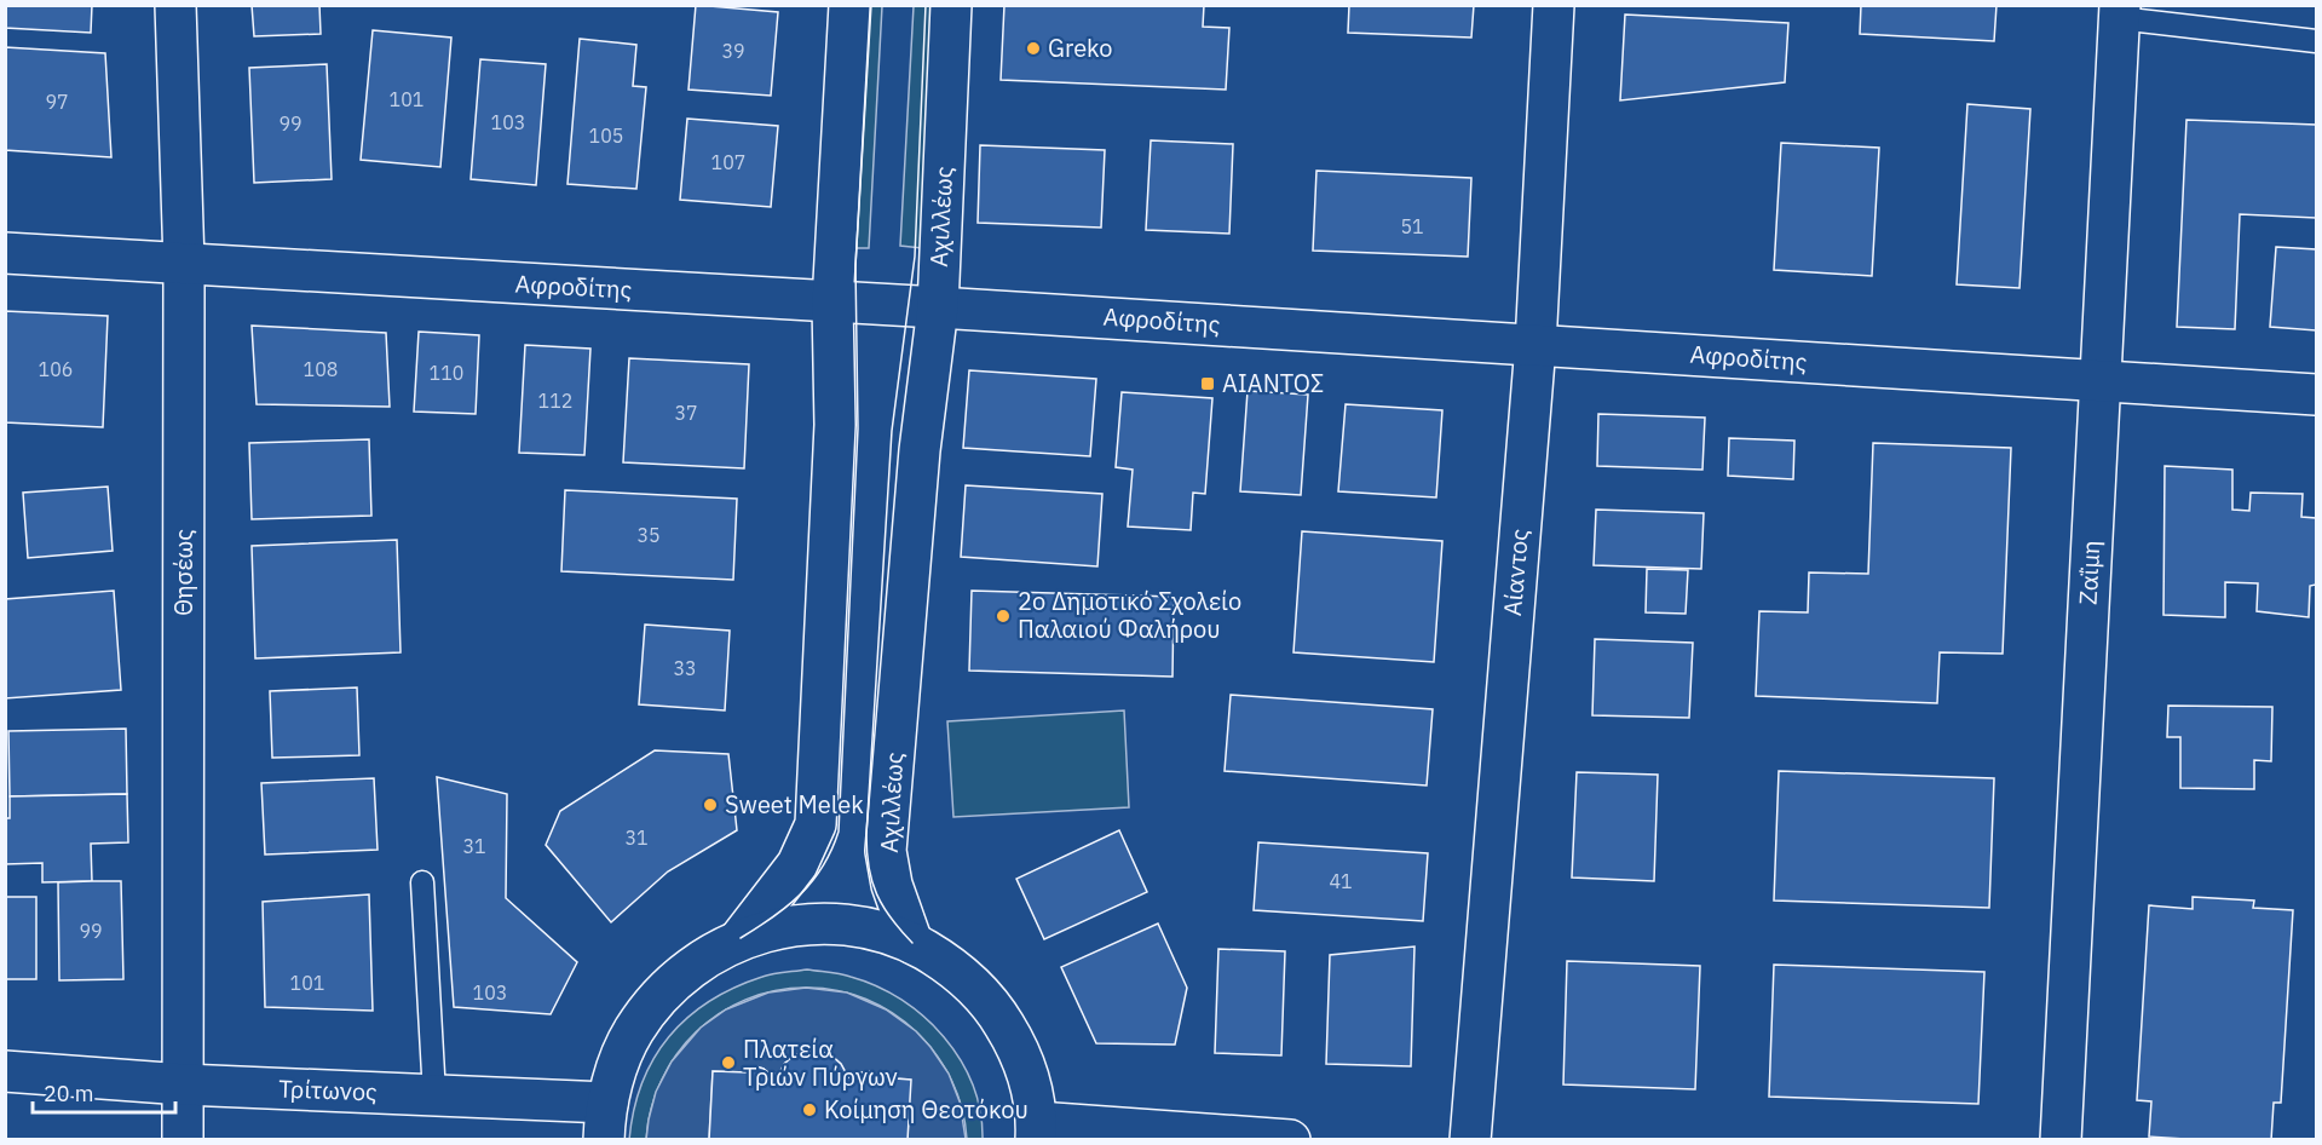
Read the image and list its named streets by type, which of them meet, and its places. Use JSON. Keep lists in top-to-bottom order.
{
  "streets": {
    "street": [
      "Αχιλλέως",
      "Αφροδίτης",
      "Θησέως",
      "Αίαντος",
      "Ζαΐμη",
      "Τρίτωνος"
    ]
  },
  "crossings": [
    ["Αχιλλέως", "Αφροδίτης"],
    ["Αφροδίτης", "Θησέως"],
    ["Αφροδίτης", "Αίαντος"],
    ["Αφροδίτης", "Ζαΐμη"],
    ["Θησέως", "Τρίτωνος"]
  ],
  "places": {
    "other": [
      "Greko",
      "2ο Δημοτικό Σχολείο Παλαιού Φαλήρου",
      "Sweet Melek",
      "Πλατεία Τριών Πύργων",
      "Κοίμηση Θεοτόκου"
    ],
    "transit": ["ΑΙΑΝΤΟΣ"]
  },
  "house_numbers": [
    "39",
    "101",
    "97",
    "103",
    "99",
    "105",
    "107",
    "51",
    "106",
    "108",
    "110",
    "112",
    "37",
    "35",
    "33",
    "31",
    "31",
    "41",
    "99",
    "101",
    "103"
  ],
  "scale_bar": "20 m"
}
